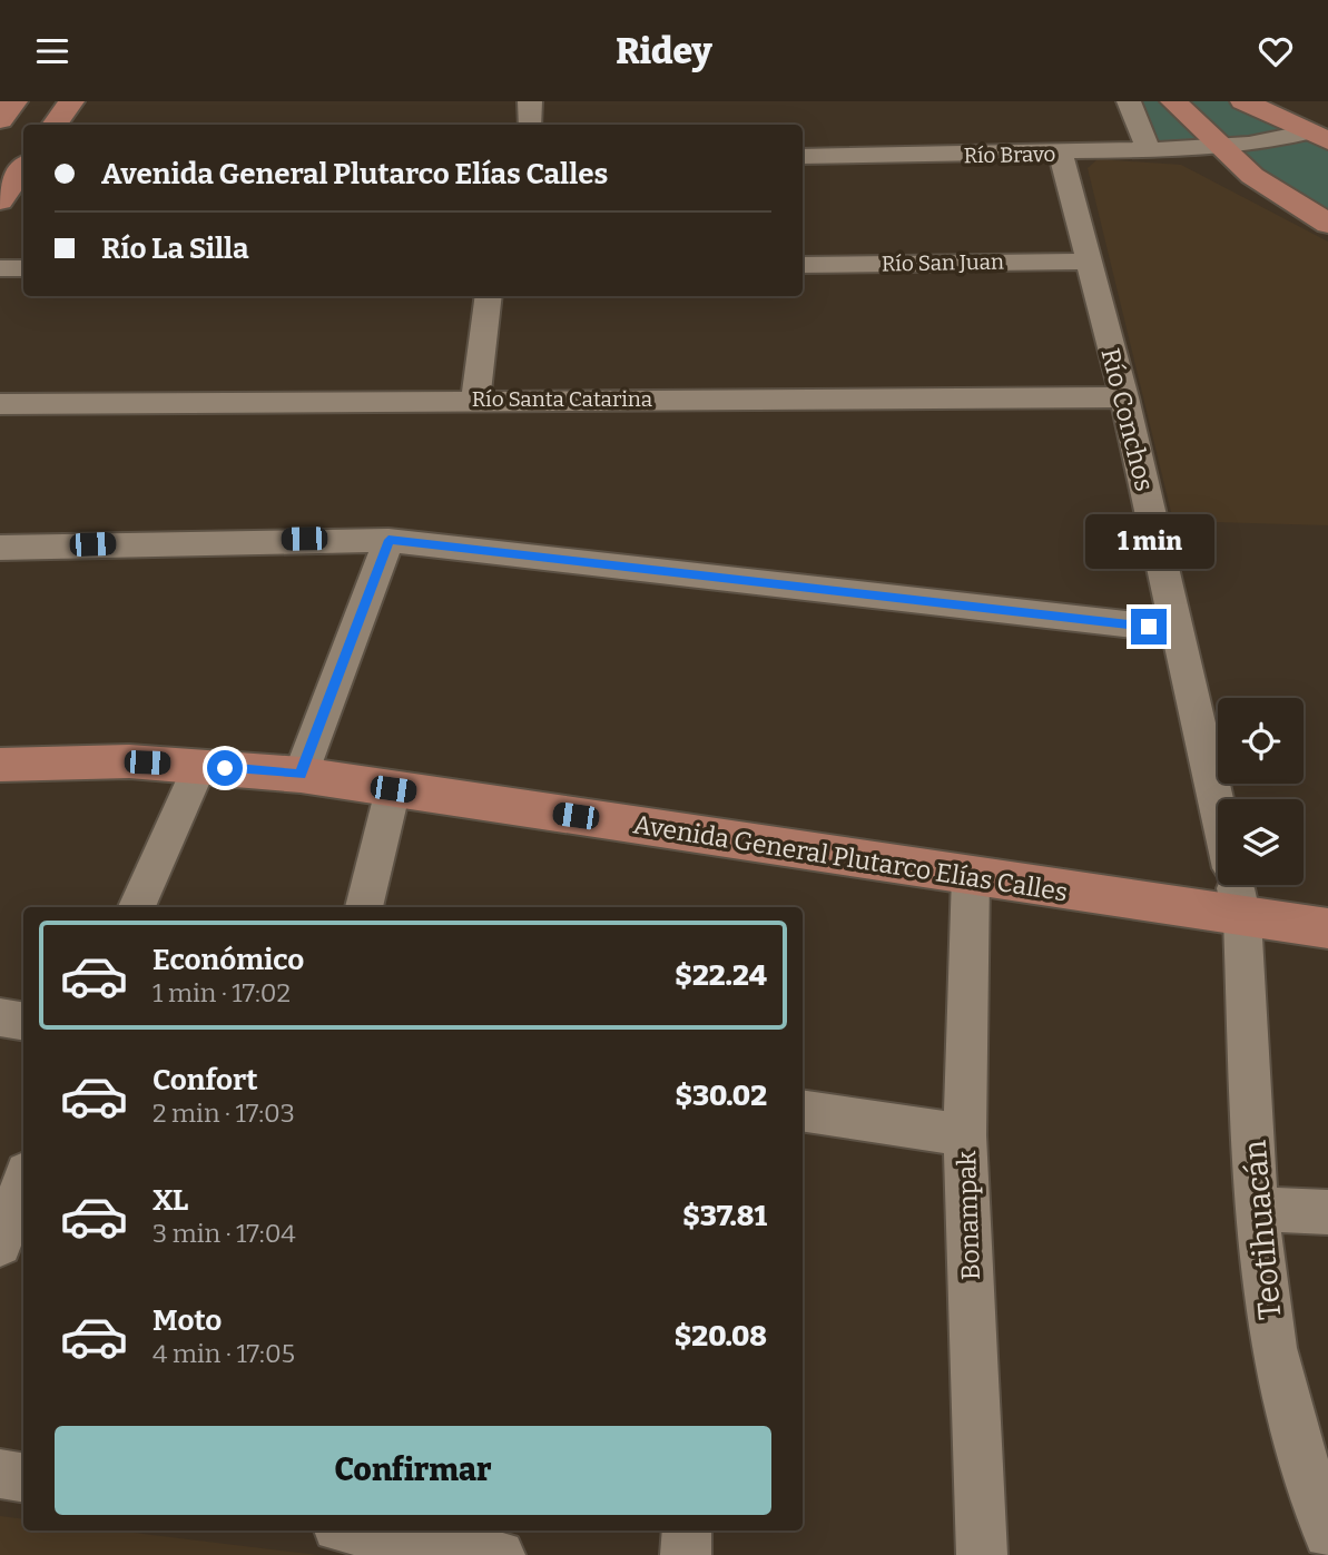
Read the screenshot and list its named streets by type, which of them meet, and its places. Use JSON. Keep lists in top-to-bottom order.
{
  "streets": {
    "street": [
      "Río Bravo",
      "Río San Juan",
      "Río Santa Catarina",
      "Río Conchos",
      "Avenida General Plutarco Elías Calles",
      "Bonampak",
      "Teotihuacán"
    ]
  },
  "crossings": [
    ["Río Bravo", "Río Conchos"],
    ["Río San Juan", "Río Conchos"],
    ["Río Santa Catarina", "Río Conchos"],
    ["Río Conchos", "Avenida General Plutarco Elías Calles"],
    ["Río Conchos", "Teotihuacán"],
    ["Avenida General Plutarco Elías Calles", "Bonampak"],
    ["Avenida General Plutarco Elías Calles", "Teotihuacán"]
  ],
  "page": {
    "header": "Ridey",
    "banner": ["Avenida General Plutarco Elías Calles", "Río La Silla"],
    "bubble": "1 min",
    "list": [
      {
        "name": "Económico",
        "note": "1 min · 17:02",
        "value": "$22.24"
      },
      {
        "name": "Confort",
        "note": "2 min · 17:03",
        "value": "$30.02"
      },
      {
        "name": "XL",
        "note": "3 min · 17:04",
        "value": "$37.81"
      },
      {
        "name": "Moto",
        "note": "4 min · 17:05",
        "value": "$20.08"
      }
    ],
    "buttons": "Confirmar"
  }
}
